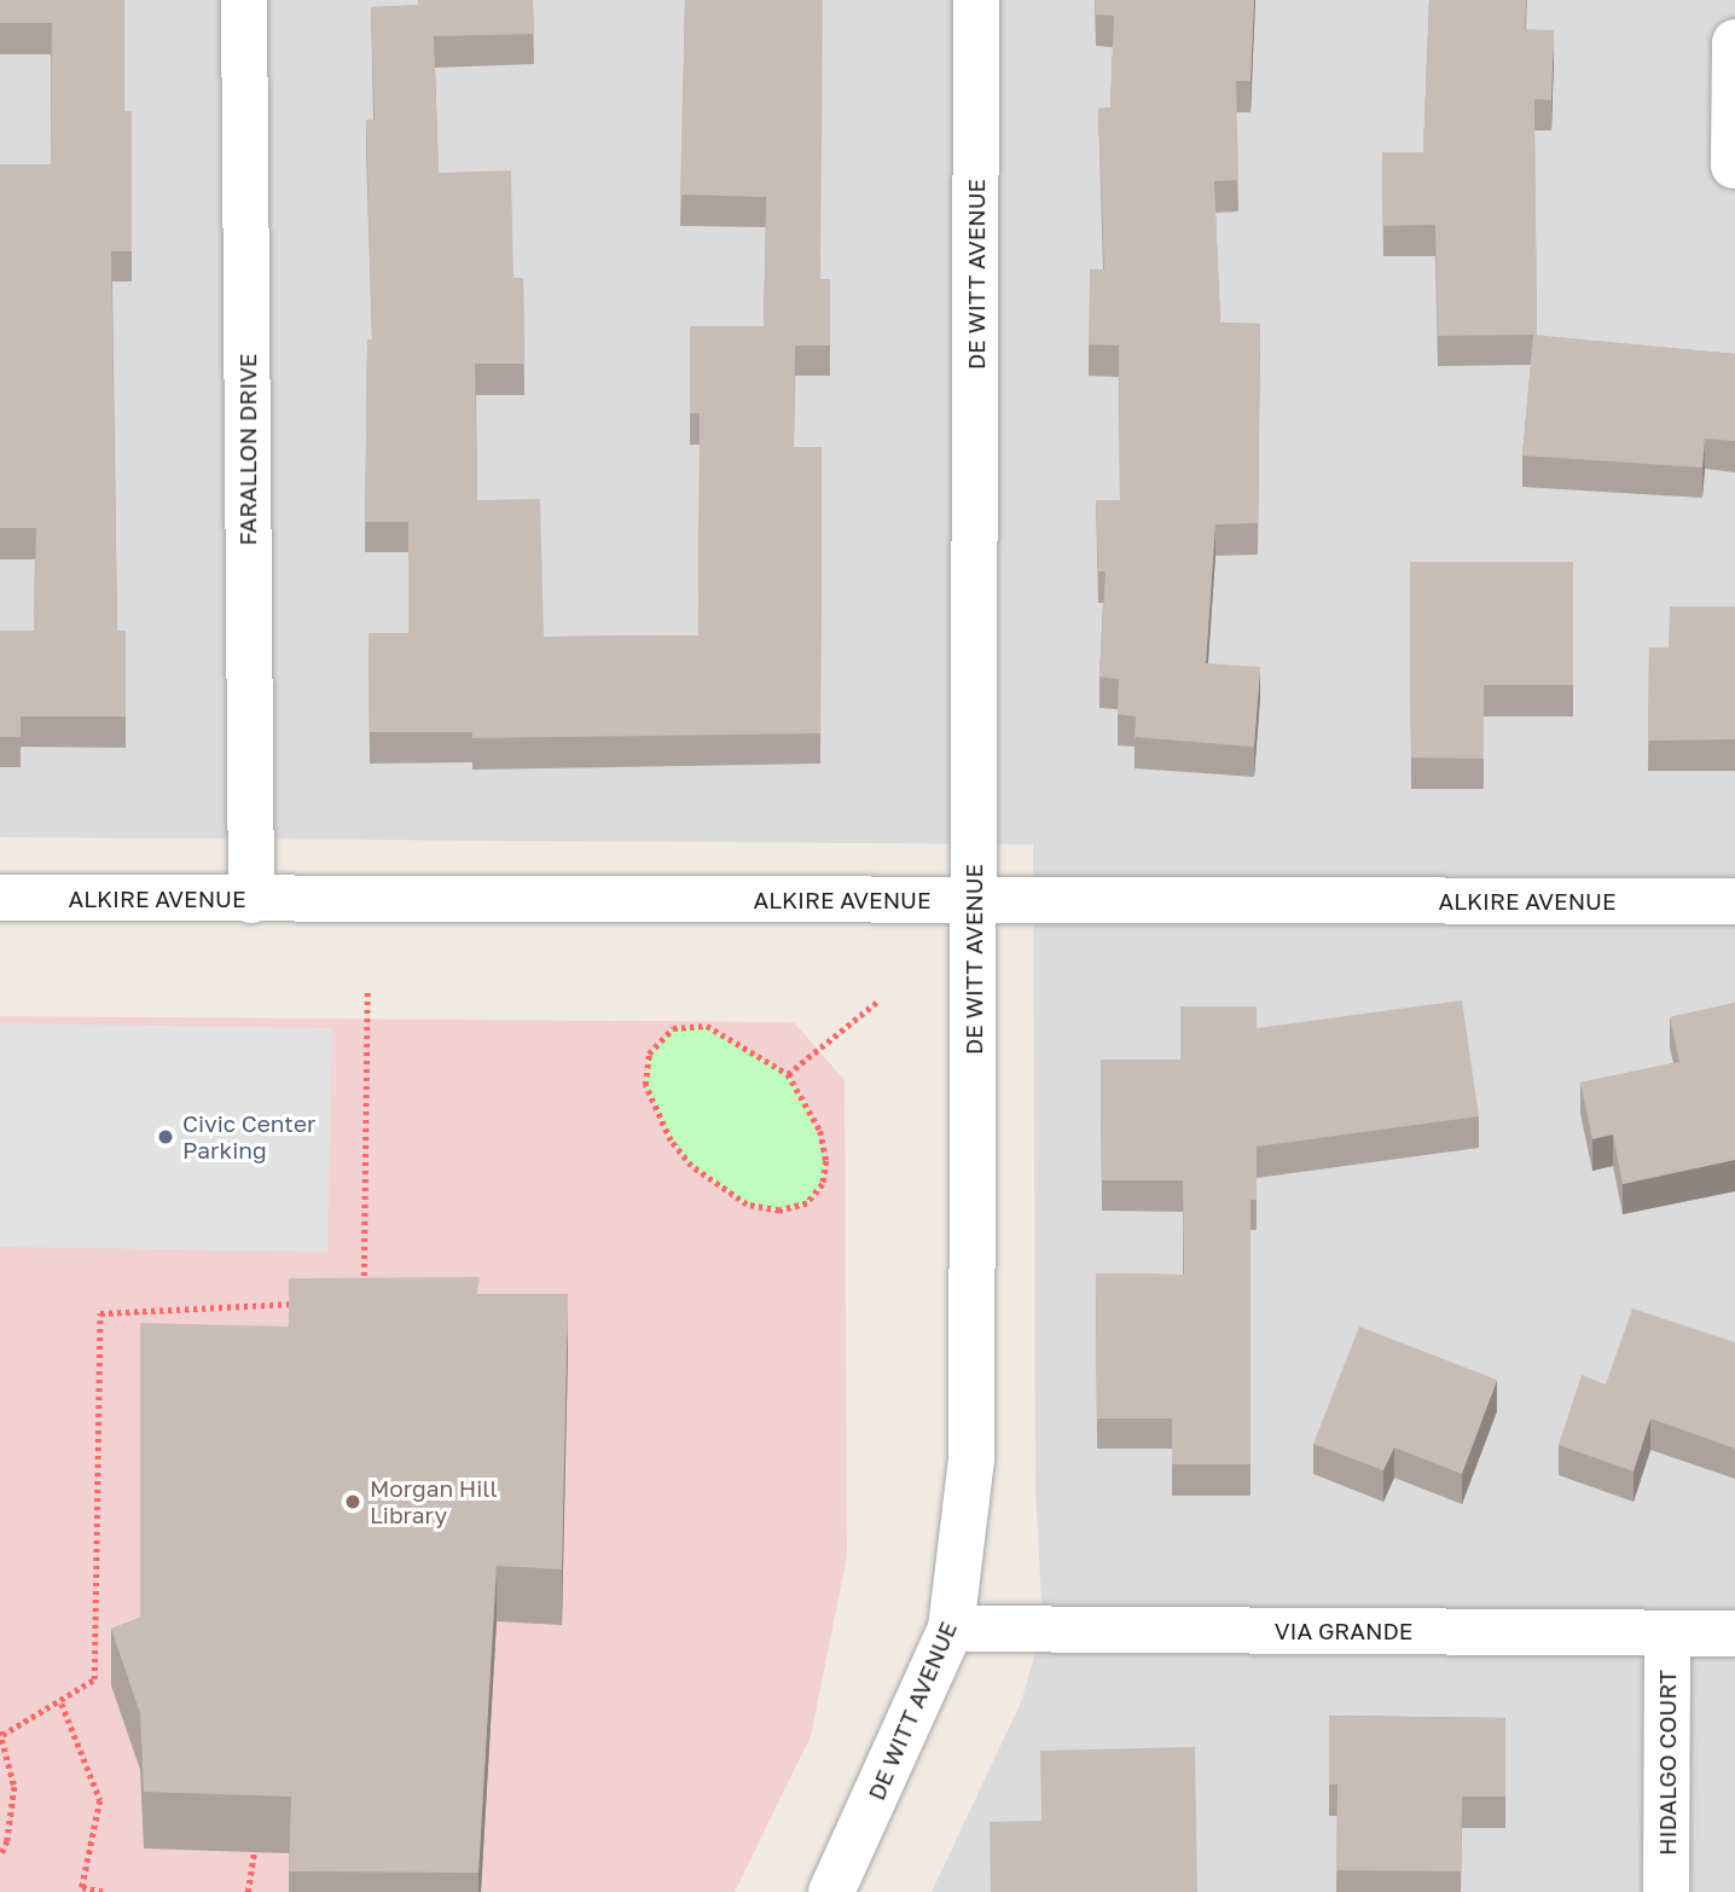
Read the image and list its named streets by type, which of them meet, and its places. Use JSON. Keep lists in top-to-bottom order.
{
  "streets": {
    "street": [
      "DE WITT AVENUE",
      "FARALLON DRIVE",
      "ALKIRE AVENUE",
      "VIA GRANDE",
      "HIDALGO COURT"
    ]
  },
  "crossings": [
    ["DE WITT AVENUE", "ALKIRE AVENUE"],
    ["DE WITT AVENUE", "VIA GRANDE"],
    ["FARALLON DRIVE", "ALKIRE AVENUE"],
    ["VIA GRANDE", "HIDALGO COURT"]
  ],
  "places": ["Civic Center Parking", "Morgan Hill Library"]
}
